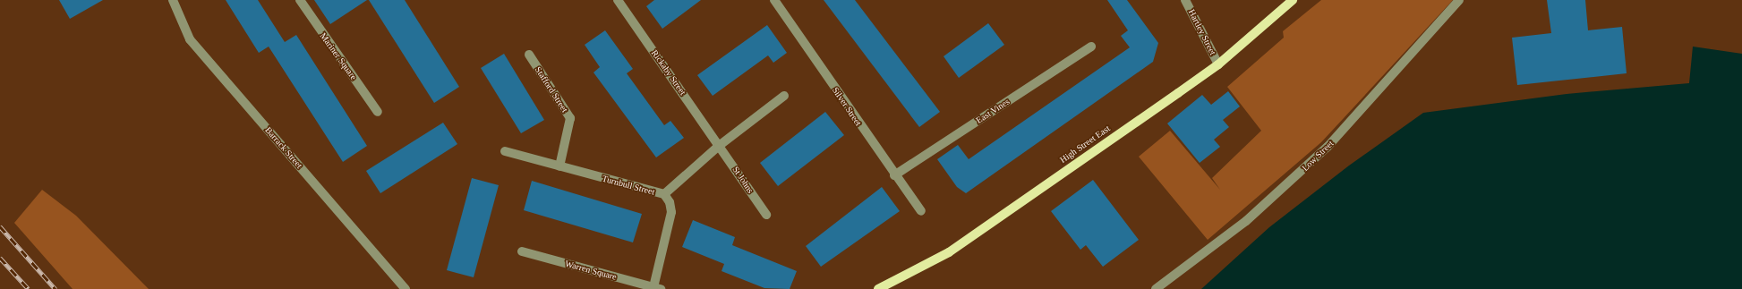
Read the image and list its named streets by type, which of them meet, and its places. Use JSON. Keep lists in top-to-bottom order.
{
  "streets": {
    "main road": ["High Street East"],
    "street": [
      "Hartley Street",
      "Mariner Square",
      "Rickaby Street",
      "Stafford Street",
      "Silver Street",
      "East Vines",
      "Barrack Street",
      "Low Street",
      "St Johns",
      "Turnbull Street",
      "Warren Square"
    ]
  },
  "crossings": [
    ["Hartley Street", "High Street East"],
    ["Rickaby Street", "St Johns"],
    ["Rickaby Street", "Turnbull Street"],
    ["Stafford Street", "Turnbull Street"],
    ["Silver Street", "East Vines"],
    ["St Johns", "Turnbull Street"]
  ]
}
